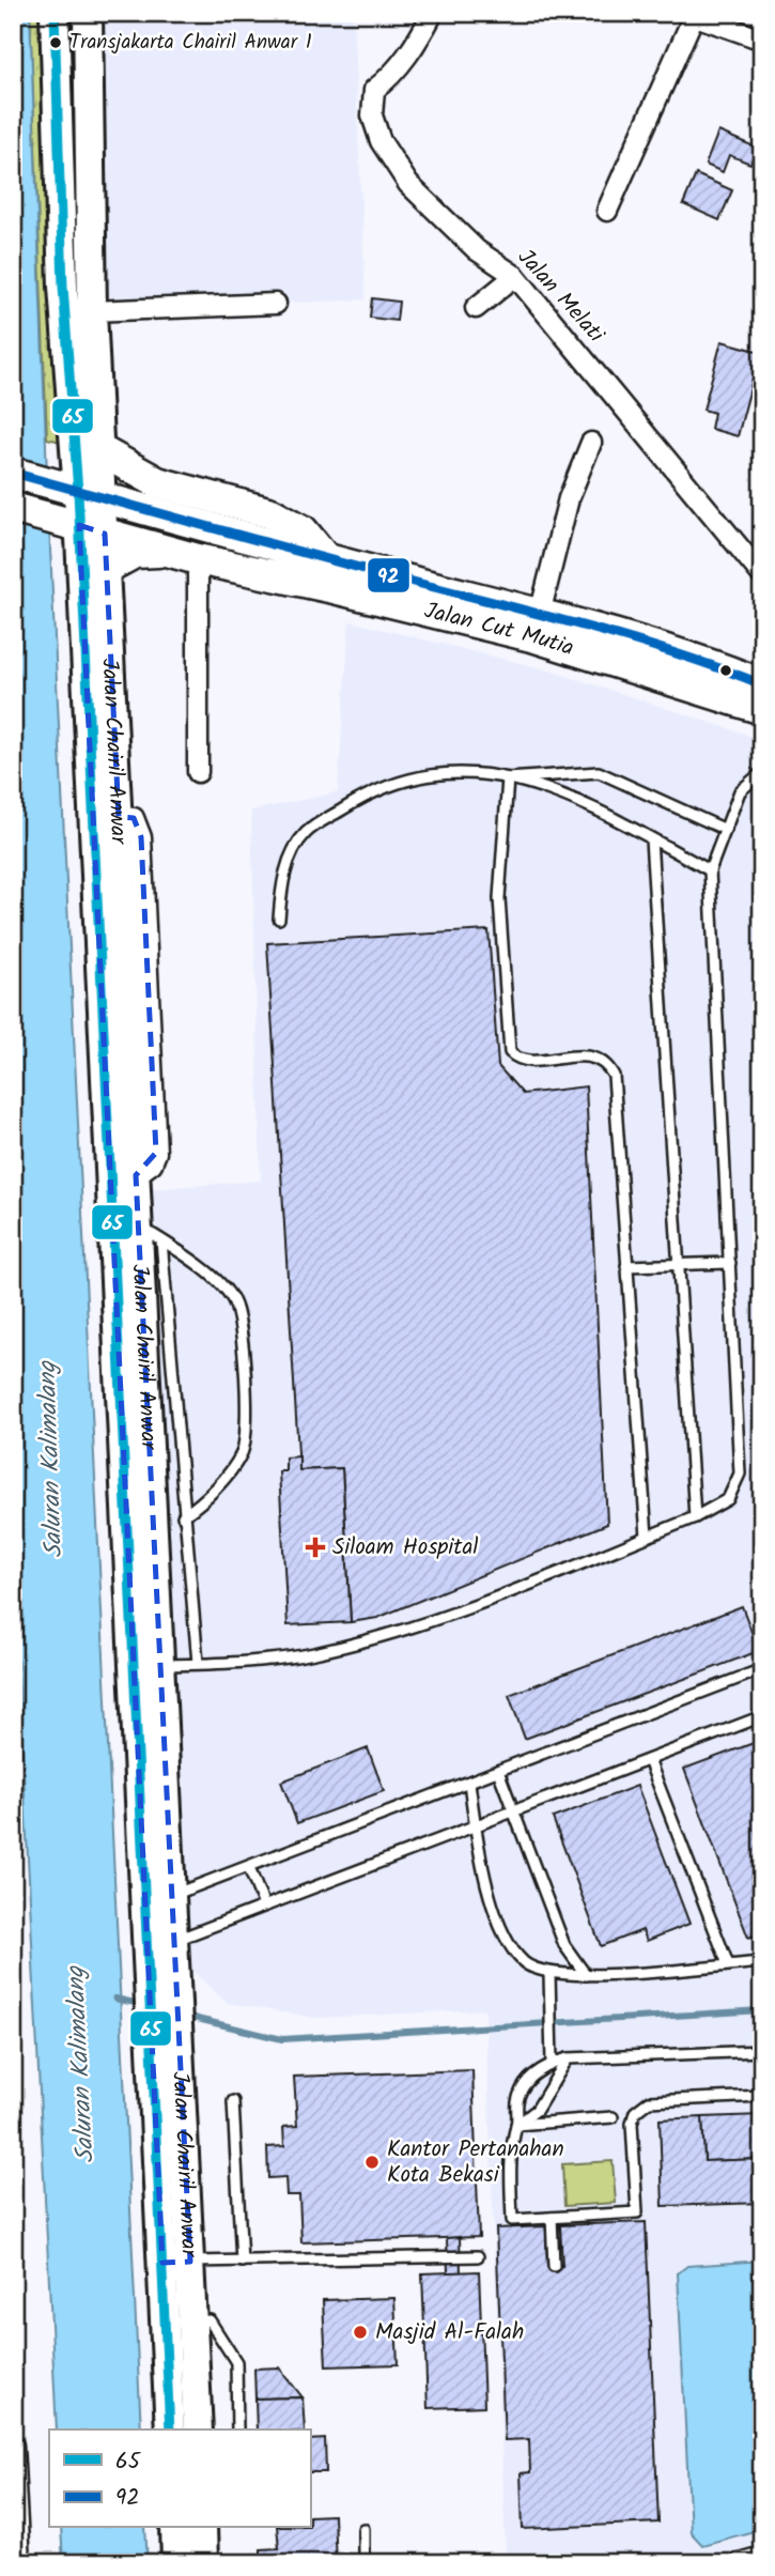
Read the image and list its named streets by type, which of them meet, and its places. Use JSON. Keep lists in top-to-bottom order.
{
  "streets": {
    "highway": ["Jalan Cut Mutia"],
    "main road": ["Jalan Chairil Anwar"],
    "street": ["Jalan Melati"]
  },
  "crossings": [
    ["Jalan Cut Mutia", "Jalan Chairil Anwar"]
  ],
  "water": ["Saluran Kalimalang"],
  "places": {
    "other": ["Transjakarta Chairil Anwar 1", "Kantor Pertanahan Kota Bekasi", "Masjid Al-Falah"],
    "health": ["Siloam Hospital"]
  },
  "lines": ["transit line 65", "transit line 92"],
  "legend": ["65", "92"]
}
